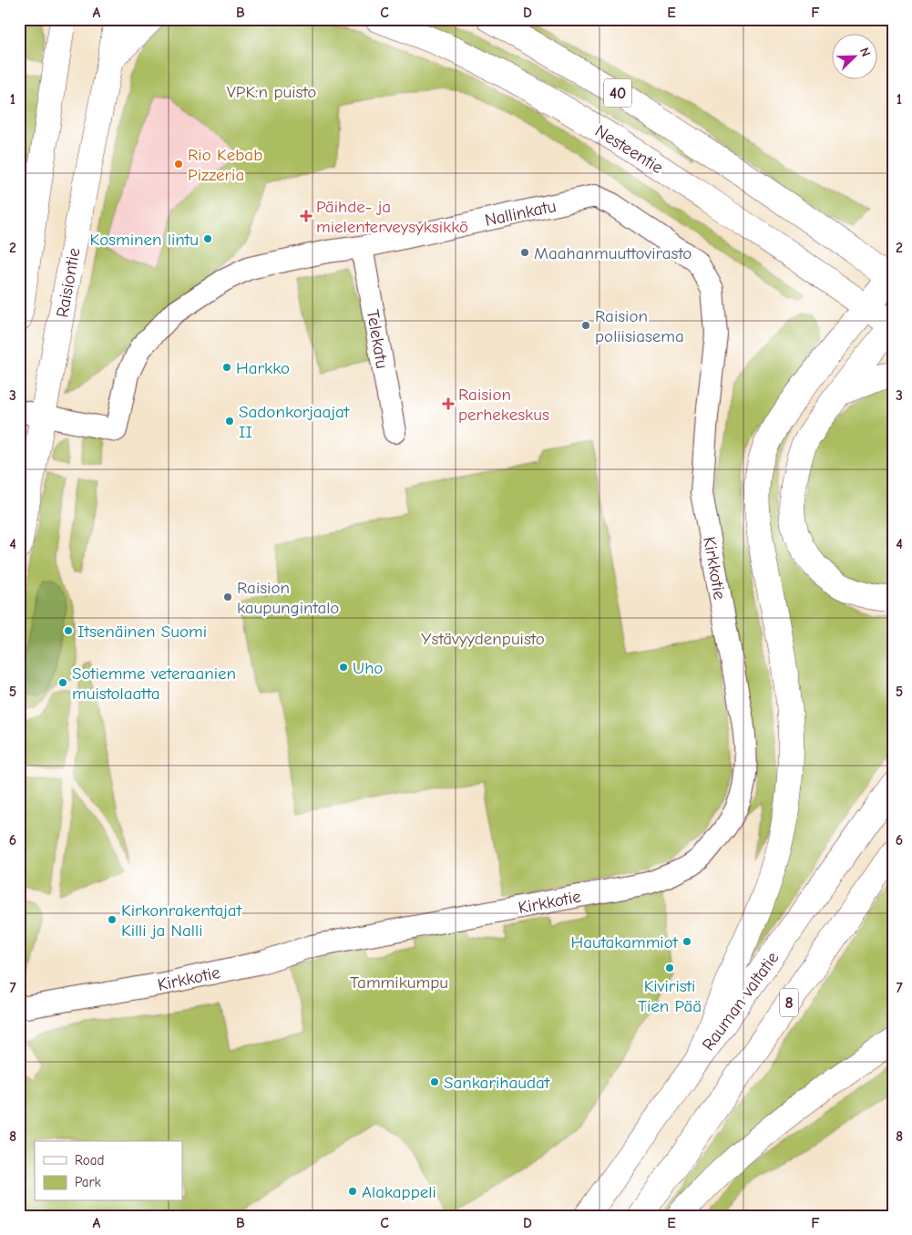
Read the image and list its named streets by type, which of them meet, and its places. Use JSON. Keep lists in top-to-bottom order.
{
  "streets": {
    "main road": [
      "40",
      "Nesteentie",
      "Raisiontie",
      "Rauman valtatie",
      "8"
    ],
    "street": ["Nallinkatu", "Telekatu", "Kirkkotie"]
  },
  "crossings": [
    ["40", "Nesteentie"],
    ["Nallinkatu", "Raisiontie"],
    ["Nallinkatu", "Telekatu"],
    ["Nallinkatu", "Kirkkotie"]
  ],
  "parks": ["VPK:n puisto", "Ystävyydenpuisto", "Tammikumpu"],
  "places": {
    "other": [
      "Rio Kebab Pizzeria",
      "Kosminen lintu",
      "Maahanmuuttovirasto",
      "Raision poliisiasema",
      "Harkko",
      "Sadonkorjaajat II",
      "Raision kaupungintalo",
      "Itsenäinen Suomi",
      "Uho",
      "Sotiemme veteraanien muistolaatta",
      "Kirkonrakentajat Killi ja Nalli",
      "Hautakammiot",
      "Kiviristi Tien Pää",
      "Sankarihaudat",
      "Alakappeli"
    ],
    "health": ["Päihde- ja mielenterveysyksikkö", "Raision perhekeskus"]
  },
  "legend": ["Road", "Park"],
  "north": "top right",
  "grid": {
    "columns": [
      "A",
      "B",
      "C",
      "D",
      "E",
      "F"
    ],
    "rows": [
      "1",
      "2",
      "3",
      "4",
      "5",
      "6",
      "7",
      "8"
    ]
  }
}
